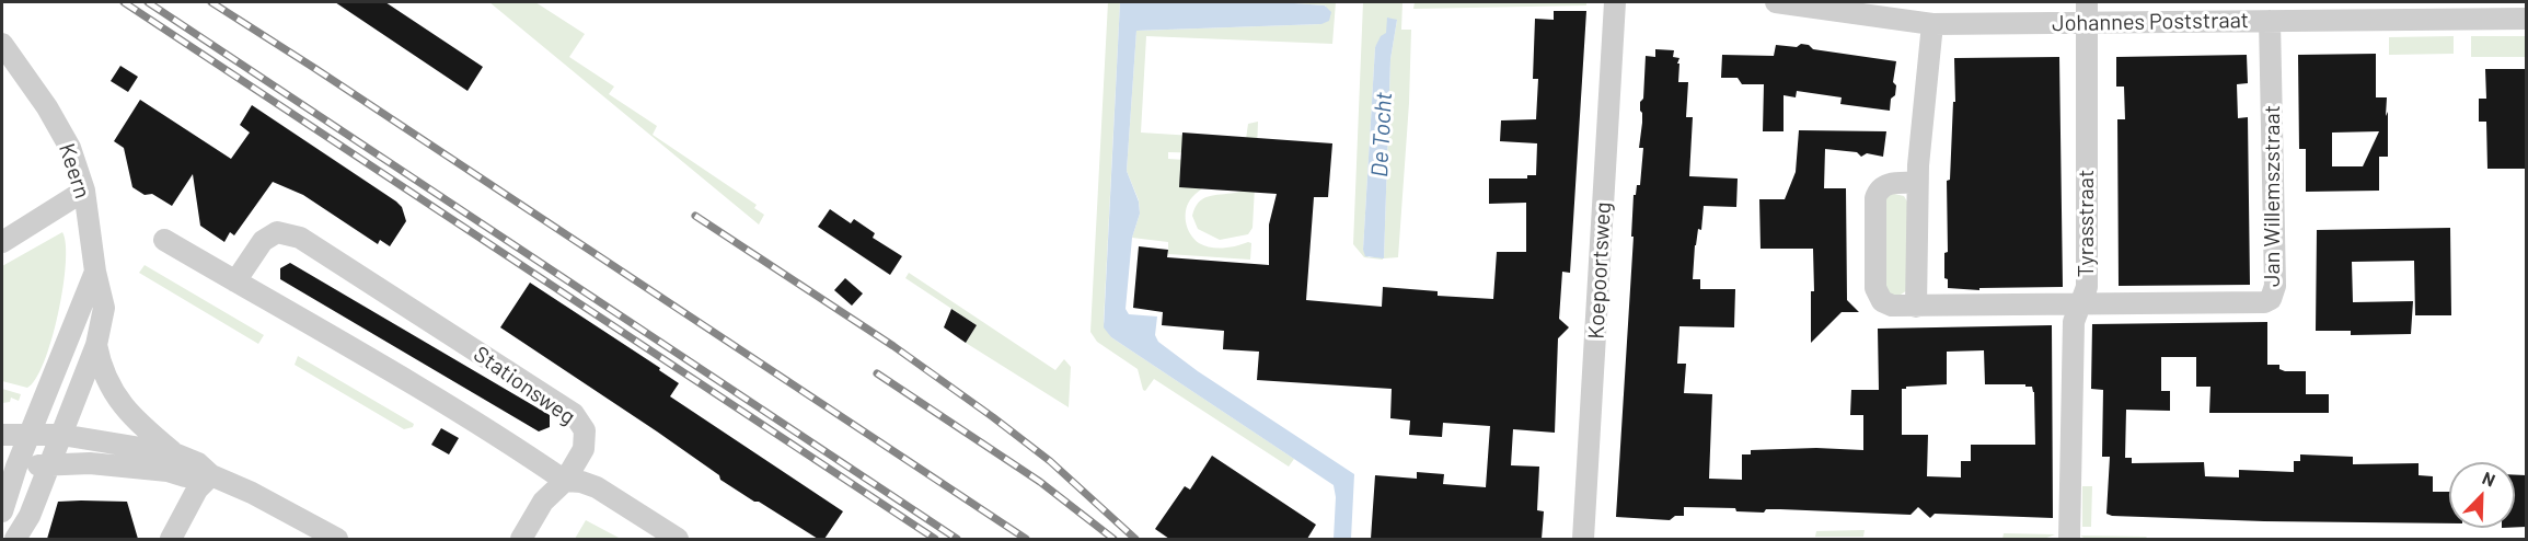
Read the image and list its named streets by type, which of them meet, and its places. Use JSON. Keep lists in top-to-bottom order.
{
  "streets": {
    "street": [
      "Johannes Poststraat",
      "Keern",
      "Jan Willemszstraat",
      "Tyrasstraat",
      "Koepoortsweg",
      "Stationsweg"
    ]
  },
  "crossings": [
    ["Johannes Poststraat", "Jan Willemszstraat"],
    ["Johannes Poststraat", "Tyrasstraat"],
    ["Jan Willemszstraat", "Tyrasstraat"]
  ],
  "water": ["De Tocht"],
  "north": "top right"
}
